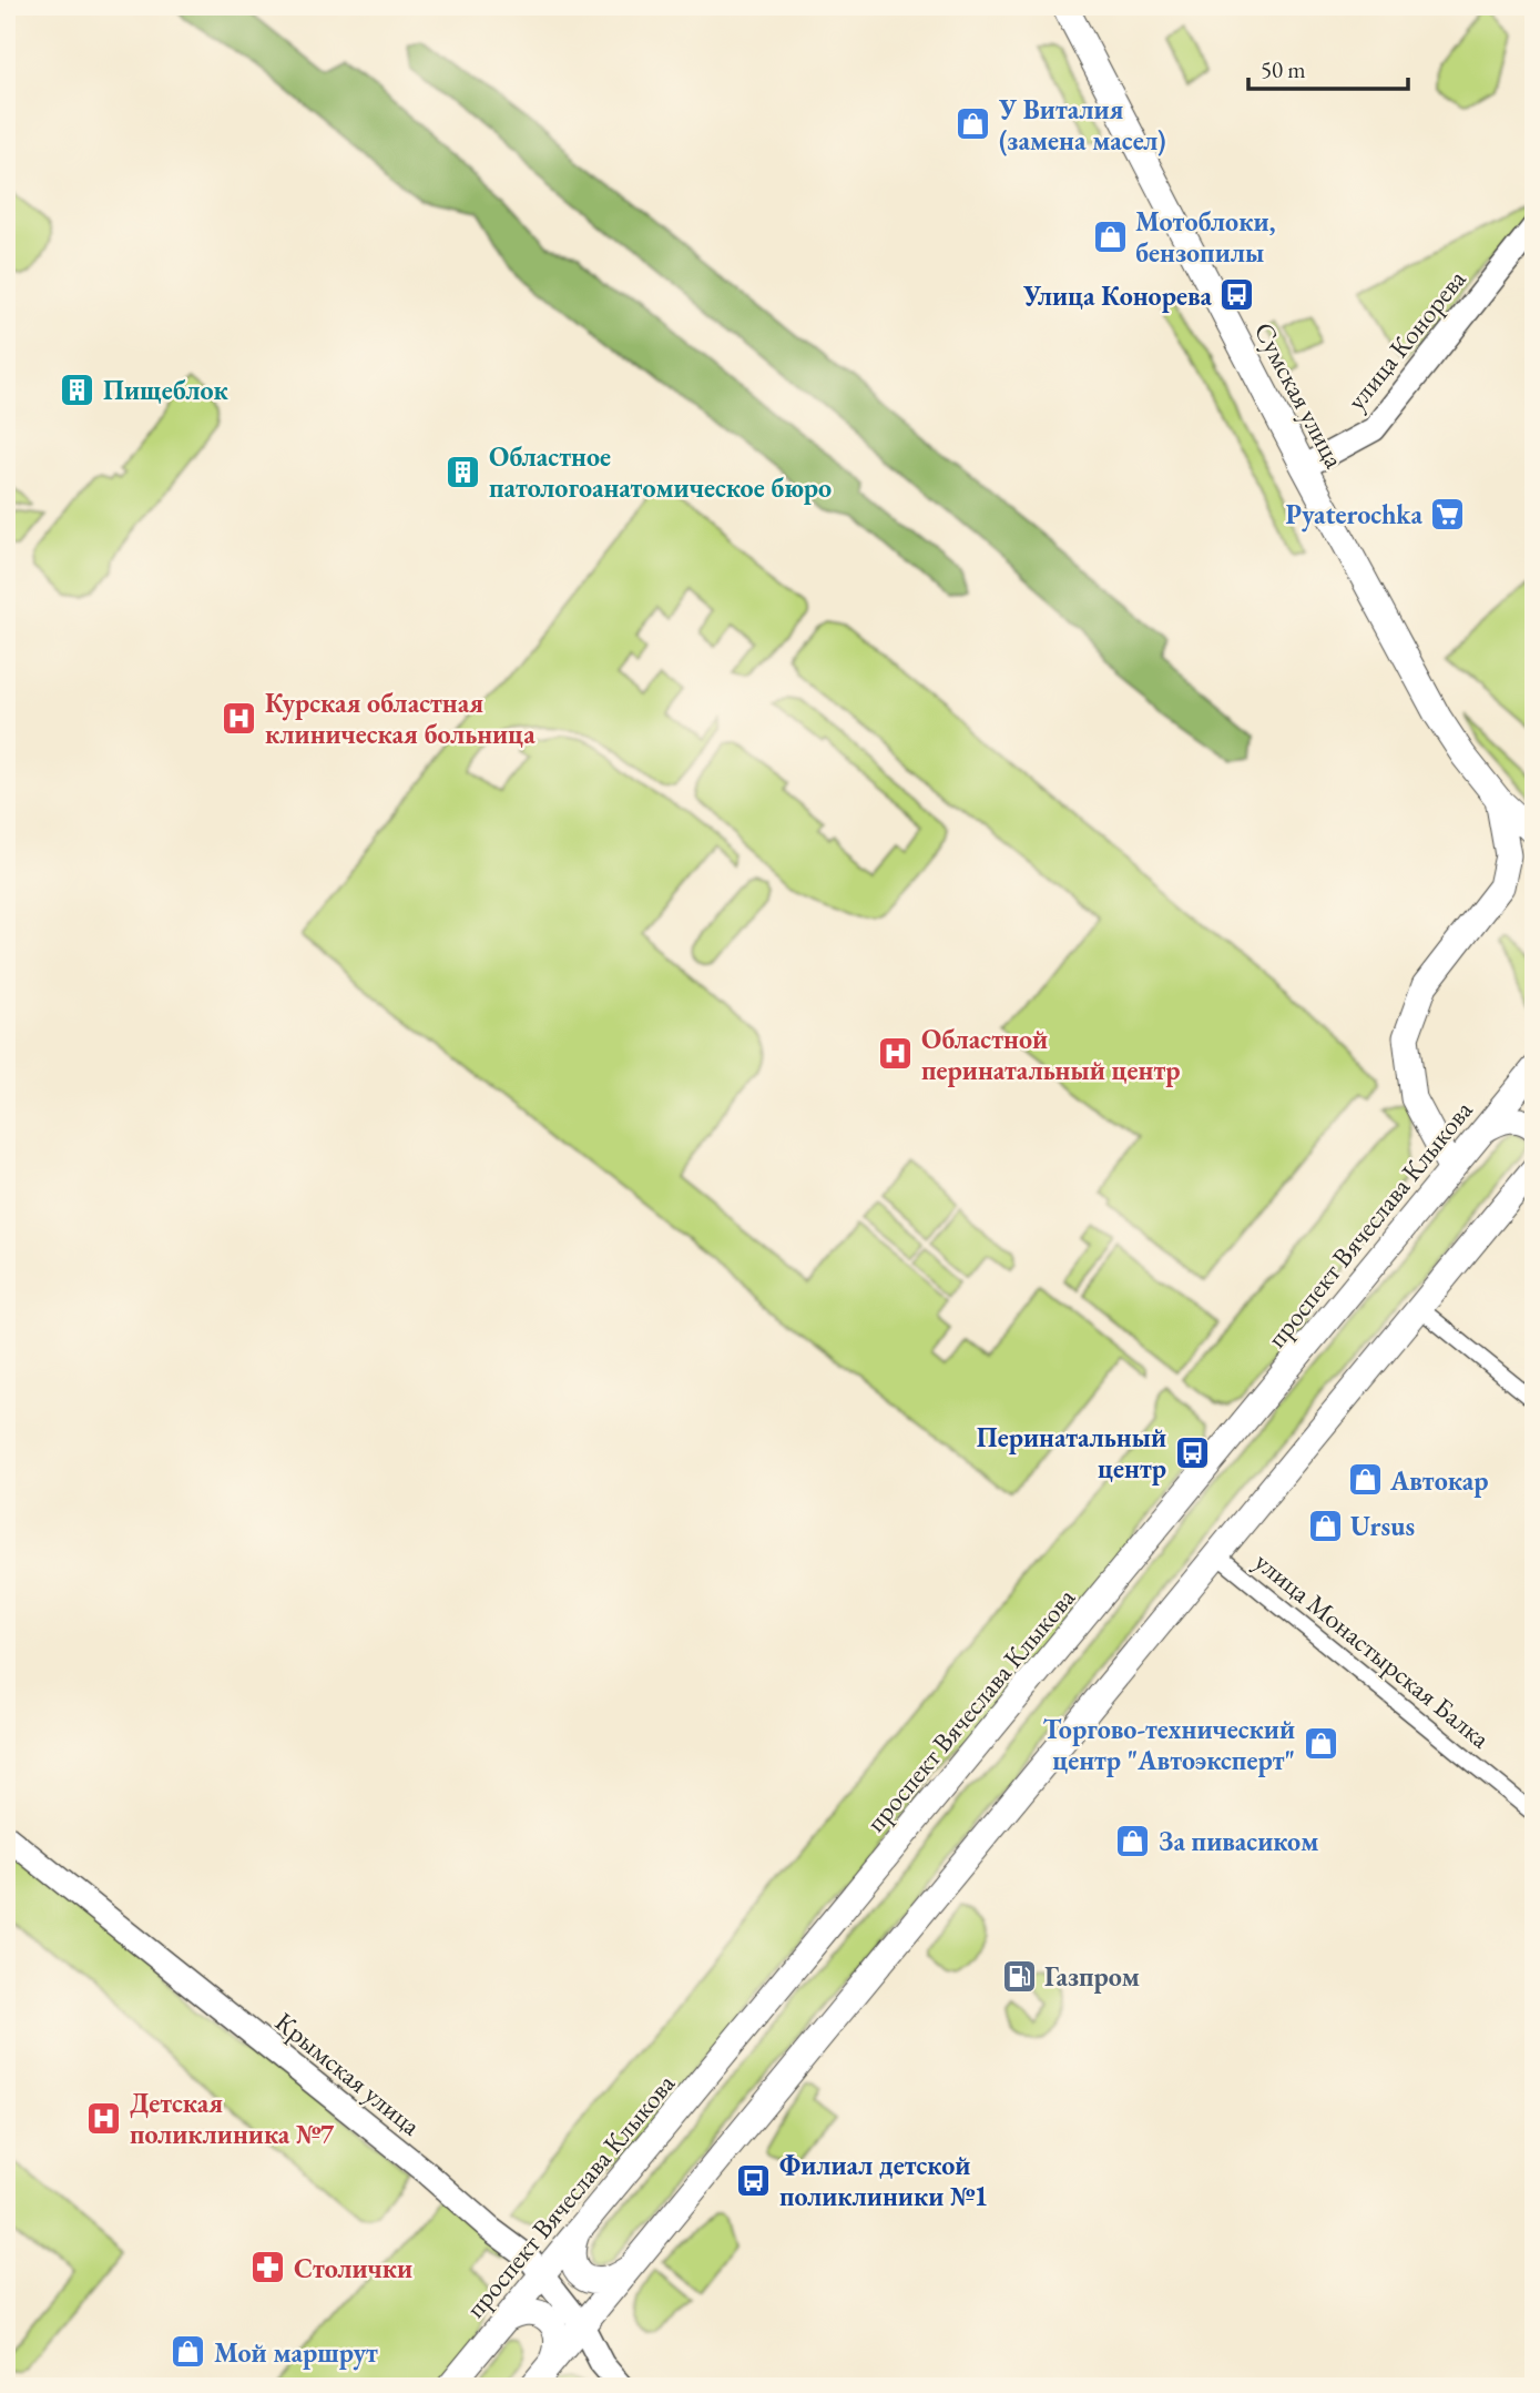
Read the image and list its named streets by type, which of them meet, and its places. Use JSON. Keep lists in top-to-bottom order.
{
  "streets": {
    "main road": ["Сумская улица", "проспект Вячеслава Клыкова"],
    "street": ["улица Конорева", "улица Монастырская Балка", "Крымская улица"]
  },
  "crossings": [
    ["улица Конорева", "Сумская улица"],
    ["проспект Вячеслава Клыкова", "Крымская улица"]
  ],
  "places": {
    "shop": [
      "У Виталия (замена масел)",
      "Мотоблоки, бензопилы",
      "Автокар",
      "Ursus",
      "Торгово-технический центр \"Автоэксперт\"",
      "За пивасиком",
      "Мой маршрут"
    ],
    "bus stop": ["Улица Конорева", "Перинатальный центр", "Филиал детской поликлиники №1"],
    "building": ["Пищеблок", "Областное патологоанатомическое бюро"],
    "supermarket": ["Pyaterochka"],
    "hospital": ["Курская областная клиническая больница", "Областной перинатальный центр", "Детская поликлиника №7"],
    "fuel station": ["Газпром"],
    "pharmacy": ["Столички"]
  },
  "scale_bar": "50 m"
}
